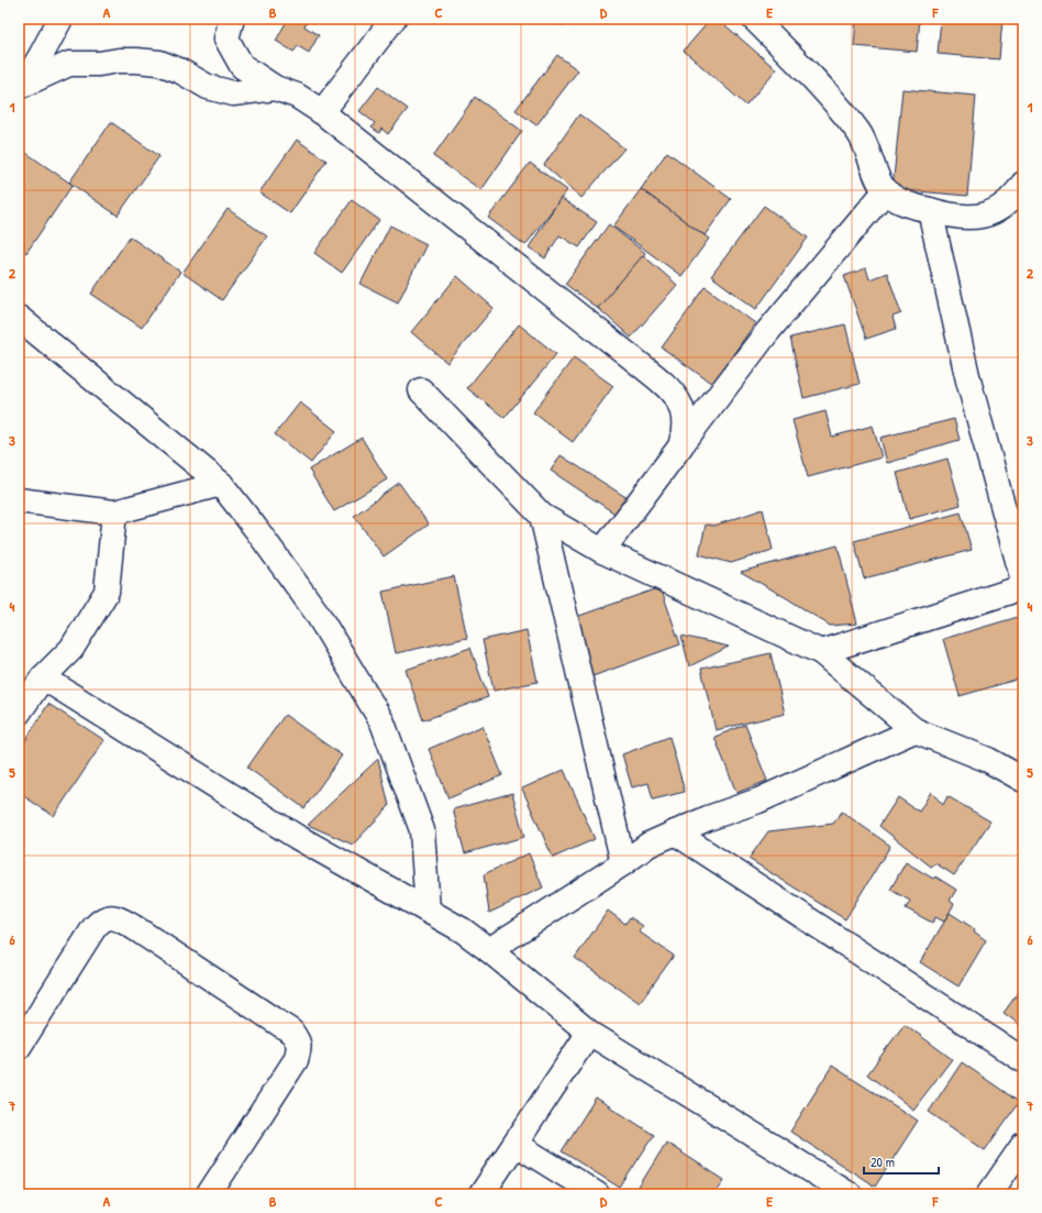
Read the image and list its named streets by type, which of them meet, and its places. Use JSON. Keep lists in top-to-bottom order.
{
  "scale_bar": "20 m",
  "grid": {
    "columns": [
      "A",
      "B",
      "C",
      "D",
      "E",
      "F"
    ],
    "rows": [
      "1",
      "2",
      "3",
      "4",
      "5",
      "6",
      "7"
    ]
  }
}
